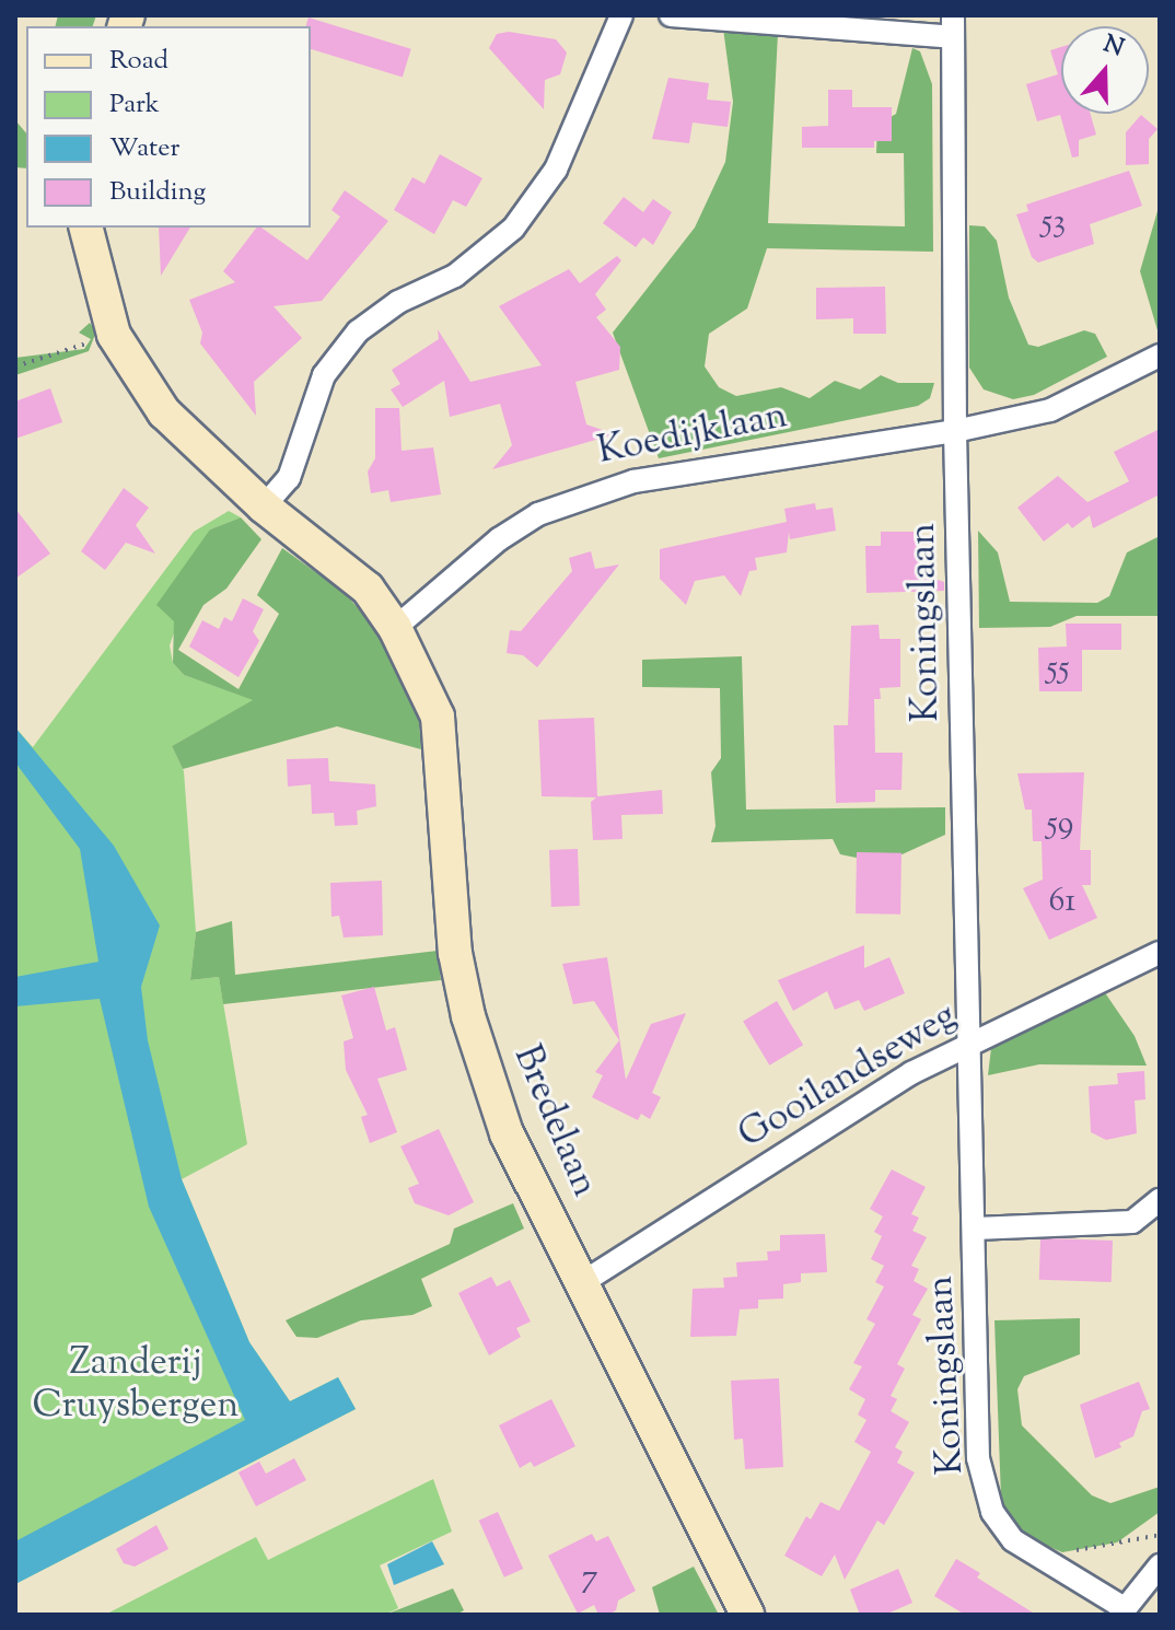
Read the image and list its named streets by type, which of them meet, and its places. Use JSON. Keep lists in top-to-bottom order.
{
  "streets": {
    "main road": ["Bredelaan"],
    "street": ["Koedijklaan", "Koningslaan", "Gooilandseweg"]
  },
  "crossings": [
    ["Koedijklaan", "Koningslaan"],
    ["Koedijklaan", "Bredelaan"],
    ["Koningslaan", "Gooilandseweg"],
    ["Gooilandseweg", "Bredelaan"]
  ],
  "parks": ["Zanderij Cruysbergen"],
  "house_numbers": [
    "53",
    "55",
    "59",
    "61",
    "7"
  ],
  "legend": [
    "Road",
    "Park",
    "Water",
    "Building"
  ],
  "north": "top"
}
